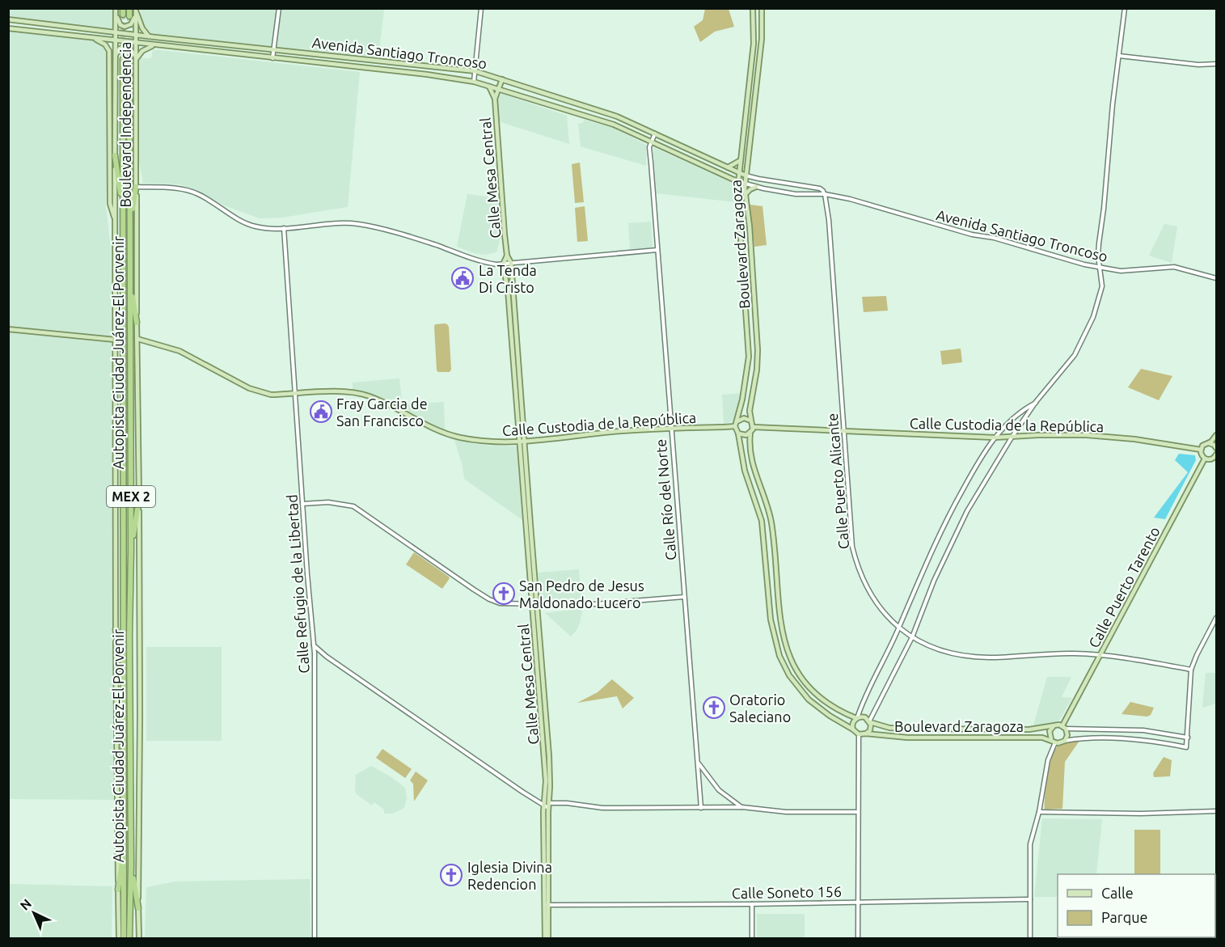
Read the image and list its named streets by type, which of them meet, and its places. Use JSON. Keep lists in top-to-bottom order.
{
  "streets": {
    "highway": ["Autopista Ciudad Juárez-El Porvenir", "MEX 2"],
    "main road": [
      "Avenida Santiago Troncoso",
      "Boulevard Independencia",
      "Calle Mesa Central",
      "Boulevard Zaragoza",
      "Calle Custodia de la República",
      "Calle Puerto Tarento"
    ],
    "street": [
      "Calle Puerto Alicante",
      "Calle Río del Norte",
      "Calle Refugio de la Libertad",
      "Calle Soneto 156"
    ]
  },
  "crossings": [
    ["Avenida Santiago Troncoso", "Boulevard Independencia"],
    ["Avenida Santiago Troncoso", "Boulevard Zaragoza"],
    ["Avenida Santiago Troncoso", "Calle Puerto Alicante"],
    ["Avenida Santiago Troncoso", "Calle Río del Norte"],
    ["Boulevard Independencia", "Calle Custodia de la República"],
    ["Calle Mesa Central", "Calle Custodia de la República"],
    ["Calle Mesa Central", "Calle Soneto 156"],
    ["Boulevard Zaragoza", "Calle Custodia de la República"],
    ["Boulevard Zaragoza", "Calle Puerto Tarento"],
    ["Autopista Ciudad Juárez-El Porvenir", "MEX 2"],
    ["Calle Custodia de la República", "Calle Puerto Alicante"],
    ["Calle Custodia de la República", "Calle Río del Norte"],
    ["Calle Custodia de la República", "Calle Refugio de la Libertad"],
    ["Calle Puerto Alicante", "Calle Puerto Tarento"]
  ],
  "places": {
    "public building": ["La Tenda Di Cristo", "Fray Garcia de San Francisco"],
    "church": ["San Pedro de Jesus Maldonado Lucero", "Oratorio Saleciano", "Iglesia Divina Redencion"]
  },
  "legend": ["Calle", "Parque"],
  "north": "top left"
}
